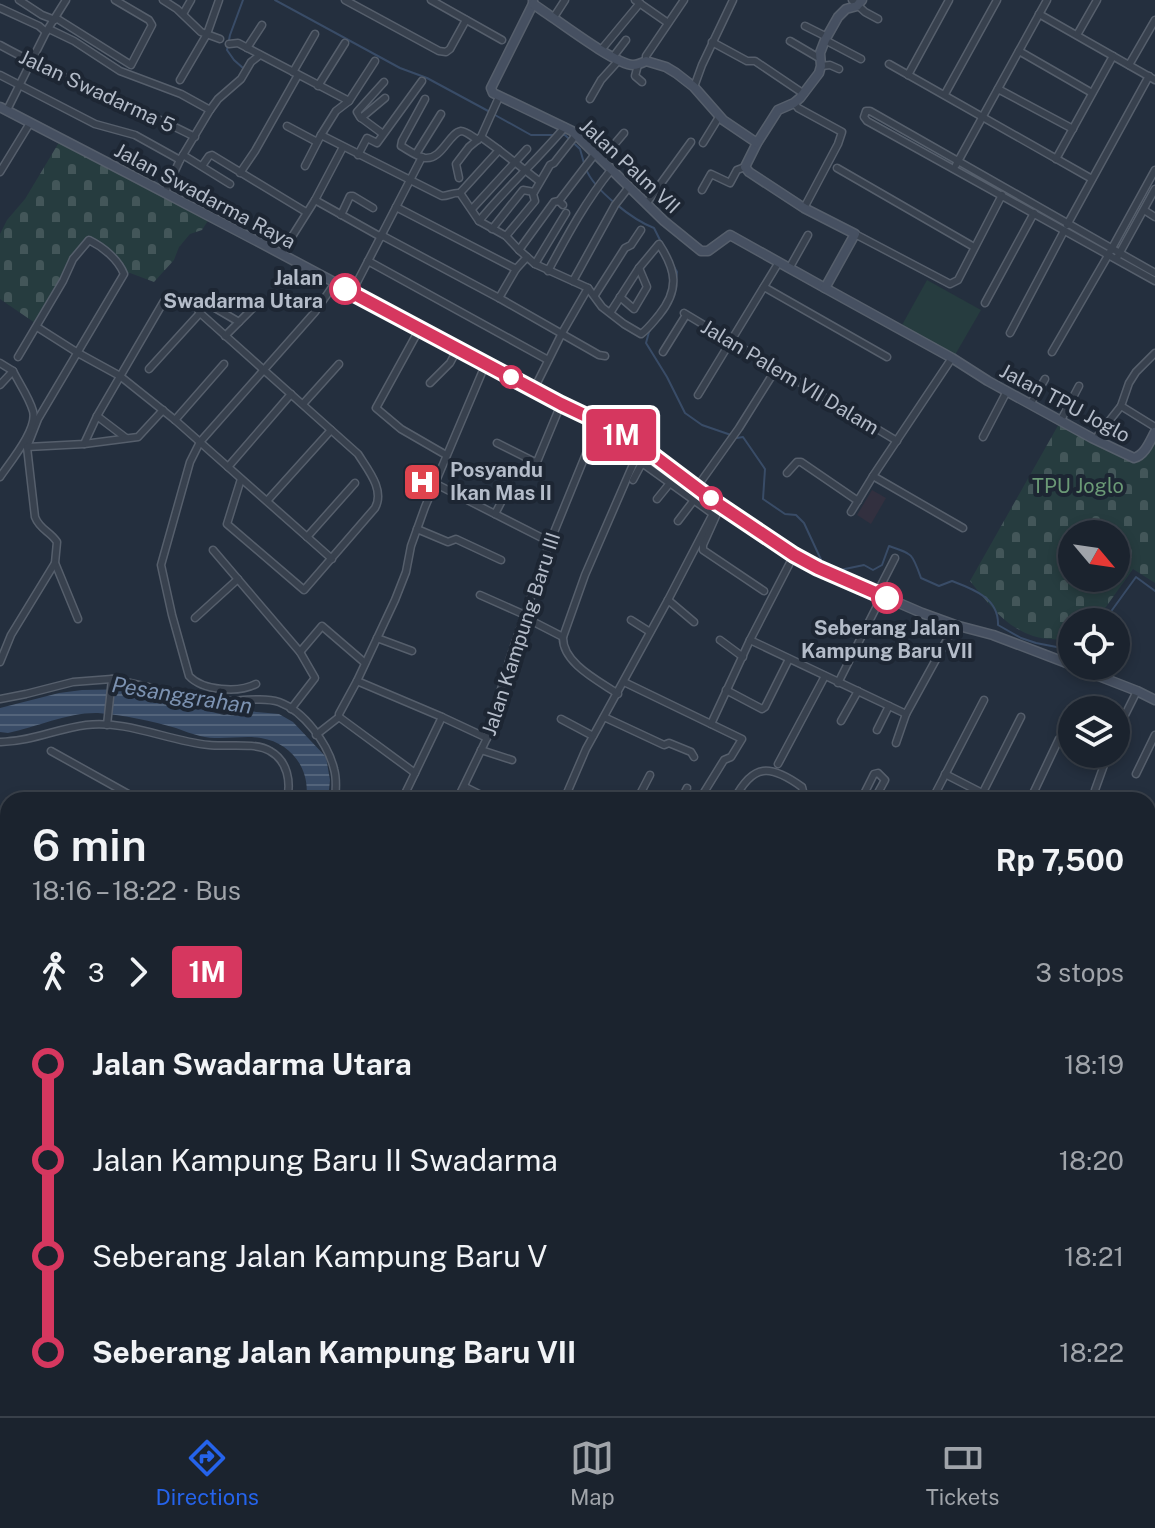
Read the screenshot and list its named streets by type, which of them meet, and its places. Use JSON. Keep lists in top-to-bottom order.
{
  "streets": {
    "street": [
      "Jalan Swadarma 5",
      "Jalan Palm VII",
      "Jalan Swadarma Raya",
      "Jalan Palem VII Dalam",
      "Jalan TPU Joglo",
      "Jalan Kampung Baru III"
    ]
  },
  "crossings": [
    ["Jalan Palm VII", "Jalan TPU Joglo"],
    ["Jalan Swadarma Raya", "Jalan Kampung Baru III"]
  ],
  "water": ["Pesanggrahan"],
  "parks": ["TPU Joglo"],
  "places": {
    "other": ["Jalan Swadarma Utara", "Seberang Jalan Kampung Baru VII"],
    "hospital": ["Posyandu Ikan Mas II"]
  },
  "lines": ["bus line 1M"],
  "north": "bottom right",
  "page": {
    "on_map": "1M",
    "heading": ["6 min", "18:16 – 18:22 · Bus", "Rp 7,500"],
    "legs": ["3", "1M", "3 stops"],
    "list": [
      {
        "name": "Jalan Swadarma Utara",
        "value": "18:19"
      },
      {
        "name": "Jalan Kampung Baru II Swadarma",
        "value": "18:20"
      },
      {
        "name": "Seberang Jalan Kampung Baru V",
        "value": "18:21"
      },
      {
        "name": "Seberang Jalan Kampung Baru VII",
        "value": "18:22"
      }
    ],
    "tabs": ["Directions", "Map", "Tickets"]
  }
}
